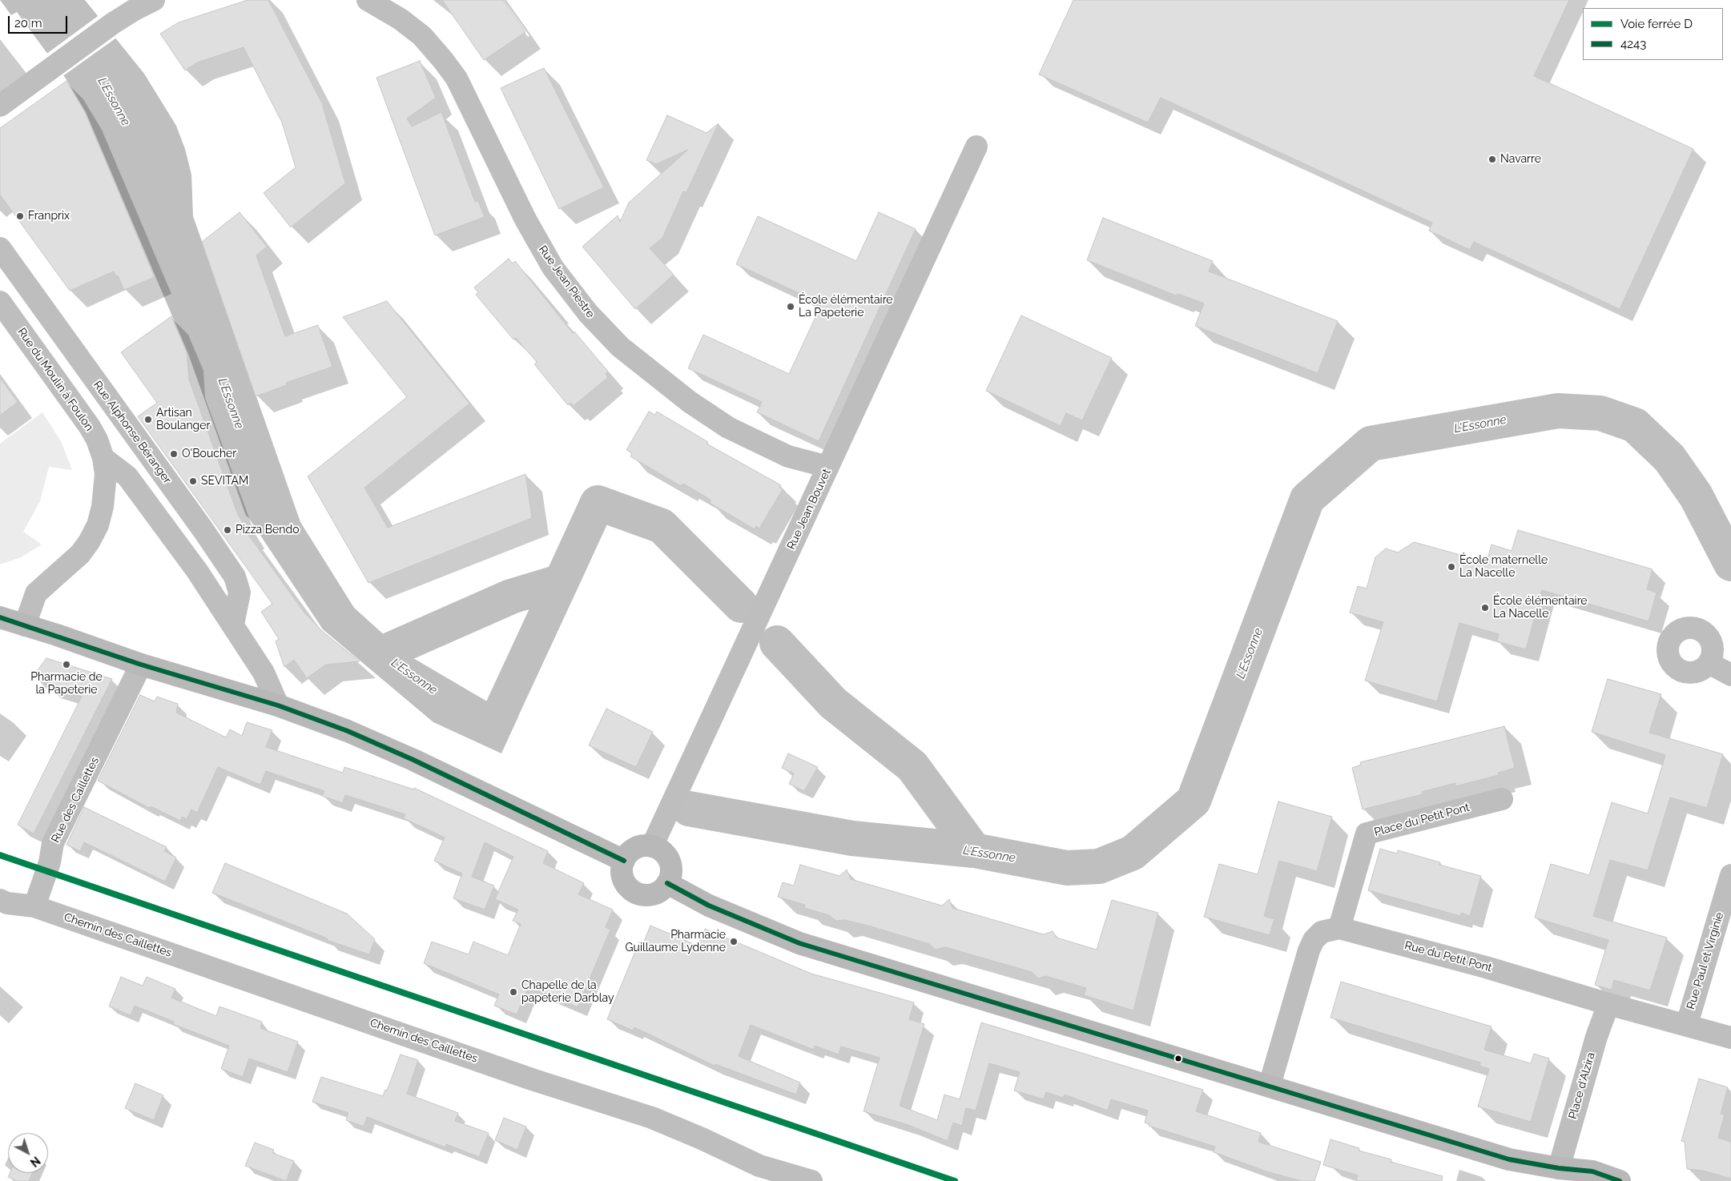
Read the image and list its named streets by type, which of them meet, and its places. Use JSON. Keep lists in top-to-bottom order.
{
  "streets": {
    "street": [
      "Rue Jean Piestre",
      "Rue du Moulin à Foulon",
      "Rue Alphonse Béranger",
      "Rue Jean Bouvet",
      "Rue des Caillettes",
      "Place du Petit Pont",
      "Chemin des Caillettes",
      "Rue du Petit Pont",
      "Rue Paul et Virginie",
      "Place d'Alzira"
    ]
  },
  "crossings": [
    ["Rue Jean Piestre", "Rue Jean Bouvet"],
    ["Rue des Caillettes", "Chemin des Caillettes"],
    ["Place du Petit Pont", "Rue du Petit Pont"],
    ["Rue du Petit Pont", "Rue Paul et Virginie"],
    ["Rue du Petit Pont", "Place d'Alzira"]
  ],
  "water": ["L'Essonne"],
  "places": [
    "Navarre",
    "Franprix",
    "École élémentaire La Papeterie",
    "Artisan Boulanger",
    "O'Boucher",
    "SEVITAM",
    "Pizza Bendo",
    "École maternelle La Nacelle",
    "École élémentaire La Nacelle",
    "Pharmacie de la Papeterie",
    "Pharmacie Guillaume Lydenne",
    "Chapelle de la papeterie Darblay"
  ],
  "lines": ["transit line 4243", "rail line D"],
  "legend": ["Voie ferrée D", "4243"],
  "scale_bar": "20 m",
  "north": "bottom right"
}
